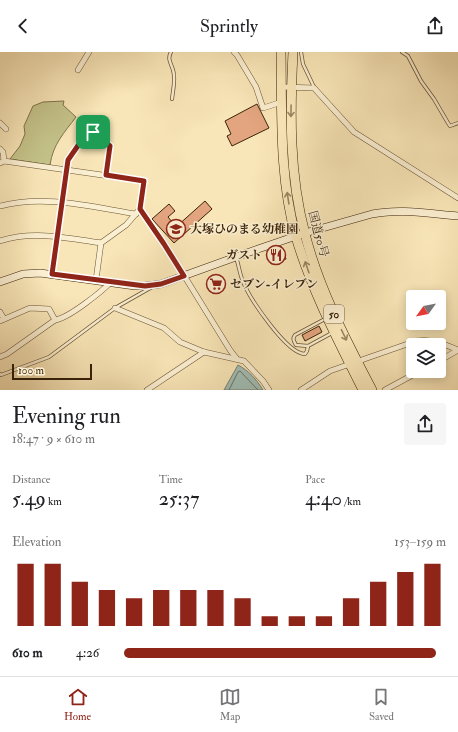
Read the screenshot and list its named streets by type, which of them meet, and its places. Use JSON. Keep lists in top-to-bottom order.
{
  "streets": {
    "highway": ["国道50号", "50"]
  },
  "crossings": [
    ["国道50号", "50"]
  ],
  "places": {
    "school or university": ["大塚ひのまる幼稚園"],
    "restaurant": ["ガスト"],
    "supermarket": ["セブン-イレブン"]
  },
  "scale_bar": "100 m",
  "north": "bottom left",
  "page": {
    "header": "Sprintly",
    "scale": "100 m",
    "heading": ["Evening run", "18:47 · 9 × 610 m"],
    "stats": [
      ["Distance", "5.49 km"],
      ["Time", "25:37"],
      ["Pace", "4:40 /km"]
    ],
    "chart": ["Elevation", "153–159 m"],
    "list": [
      {
        "name": "610 m",
        "note": "4:26"
      }
    ],
    "tabs": ["Home", "Map", "Saved"]
  }
}
